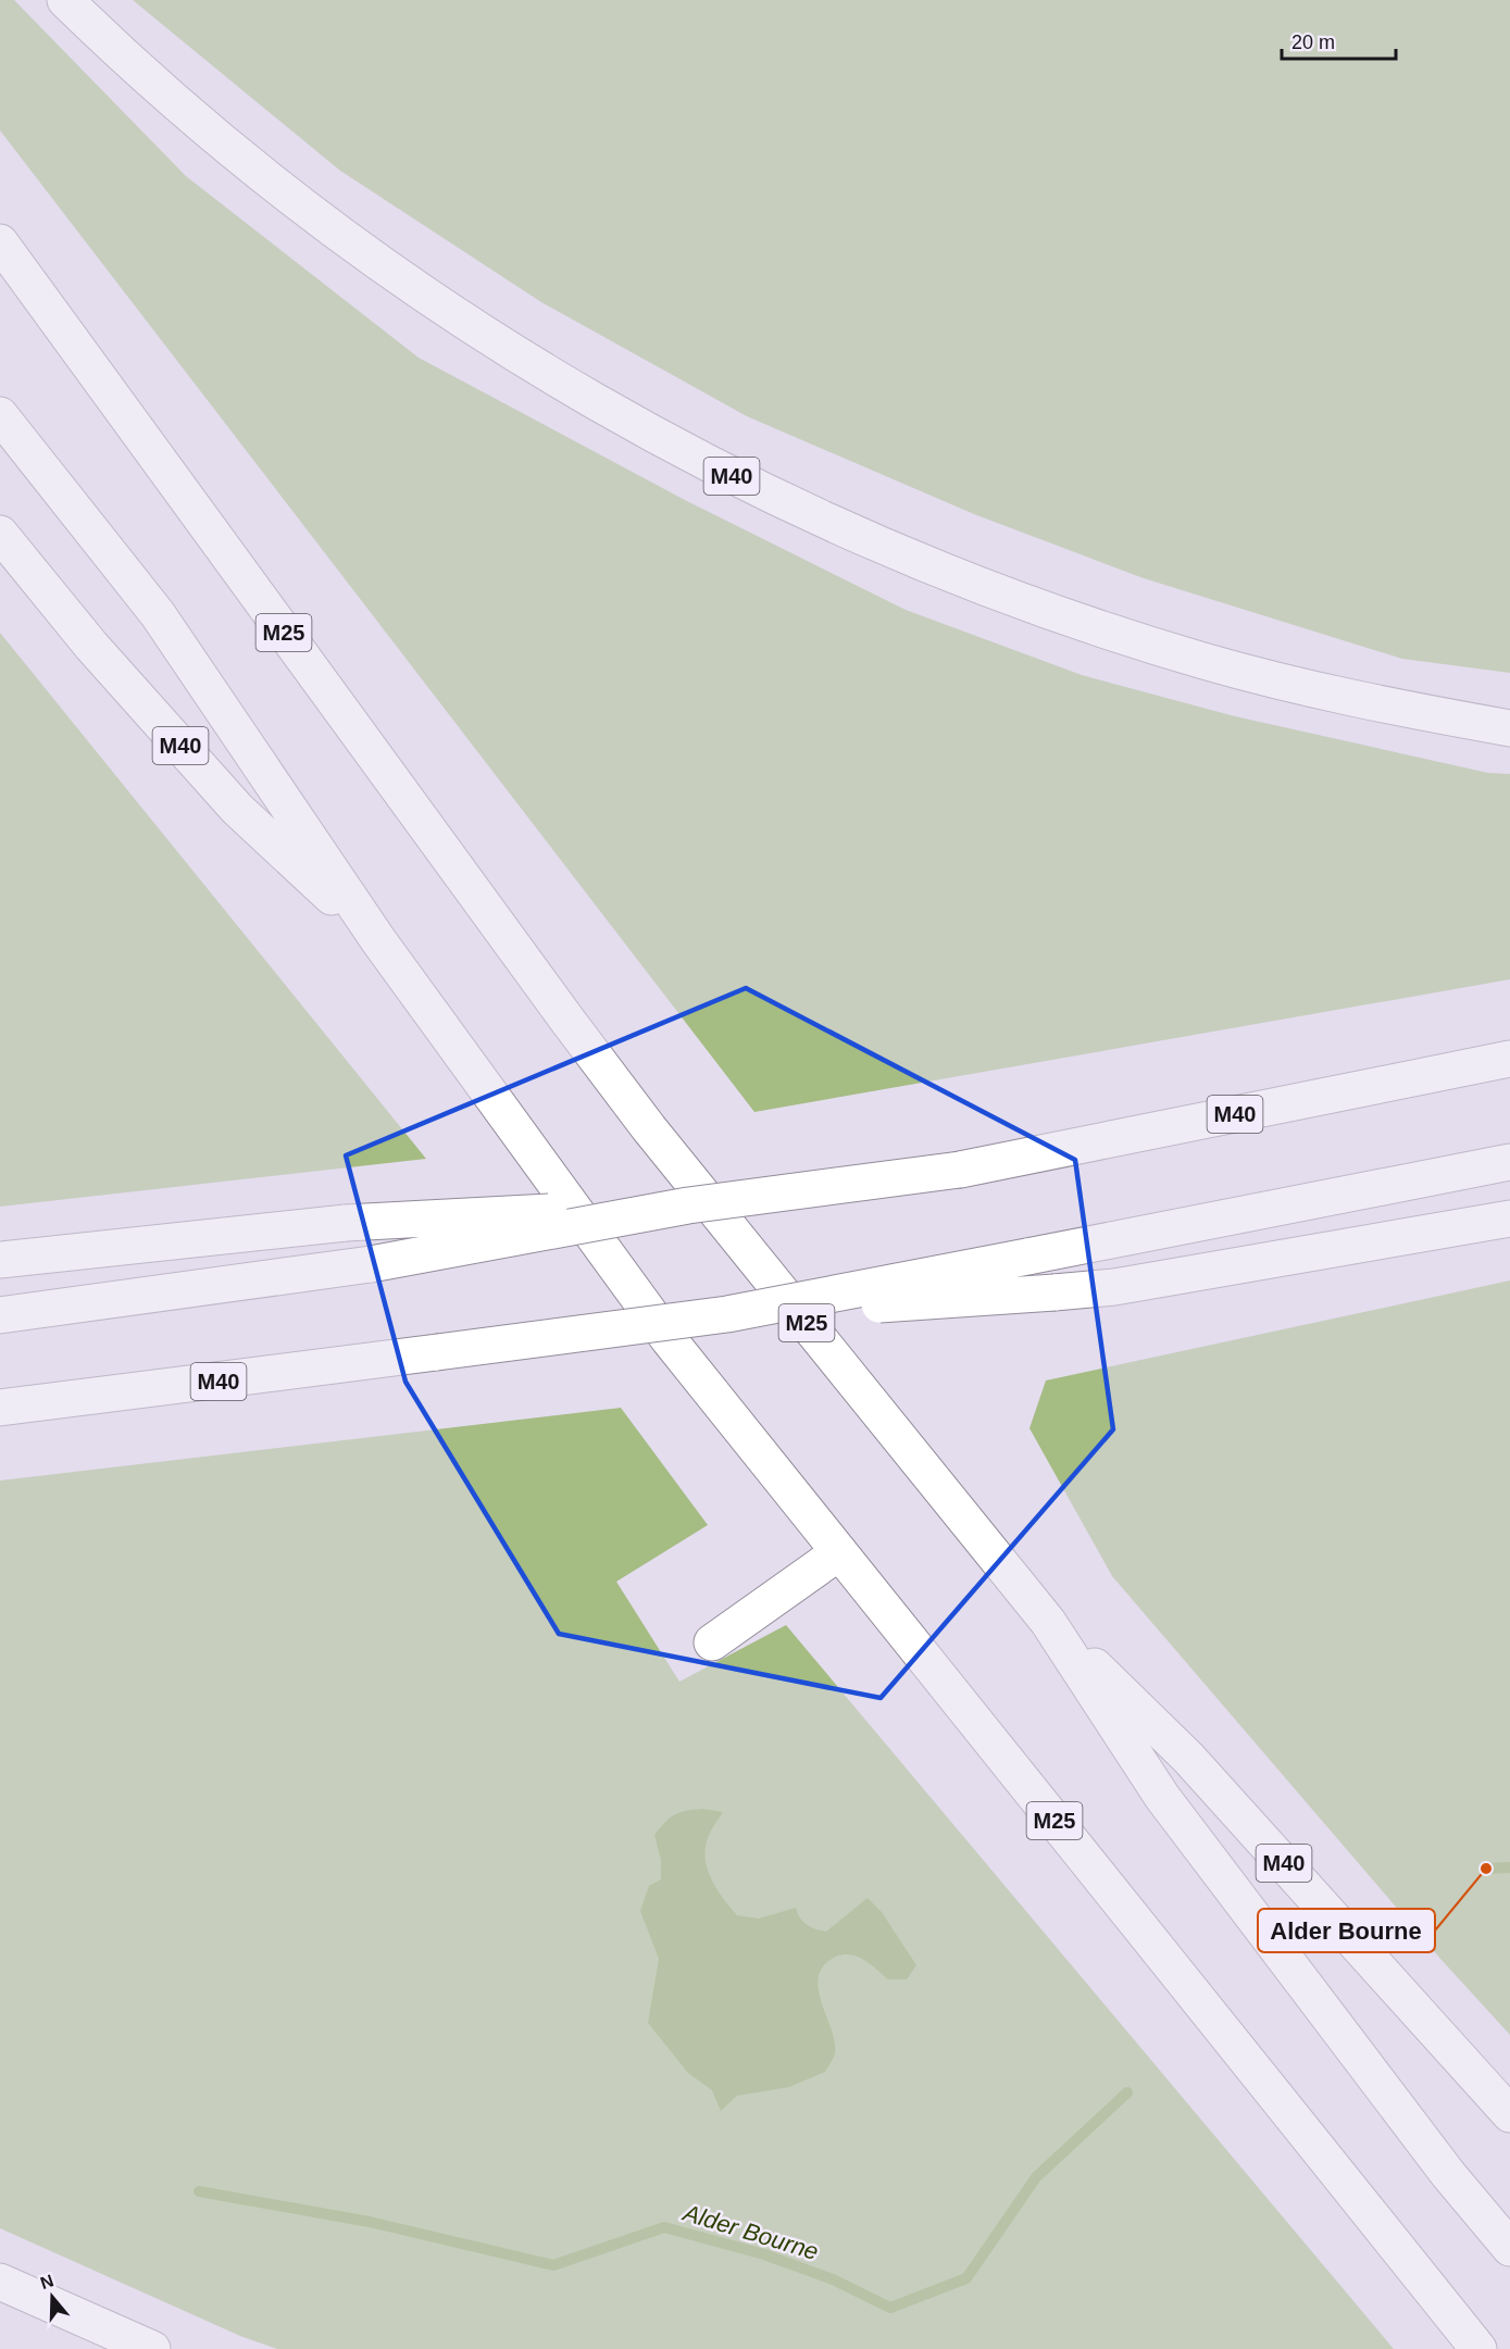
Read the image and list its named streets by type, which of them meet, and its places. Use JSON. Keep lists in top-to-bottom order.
{
  "streets": {
    "main road": ["M40", "M25"]
  },
  "crossings": [
    ["M40", "M25"]
  ],
  "water": ["Alder Bourne"],
  "places": ["Alder Bourne"],
  "scale_bar": "20 m",
  "north": "top"
}
